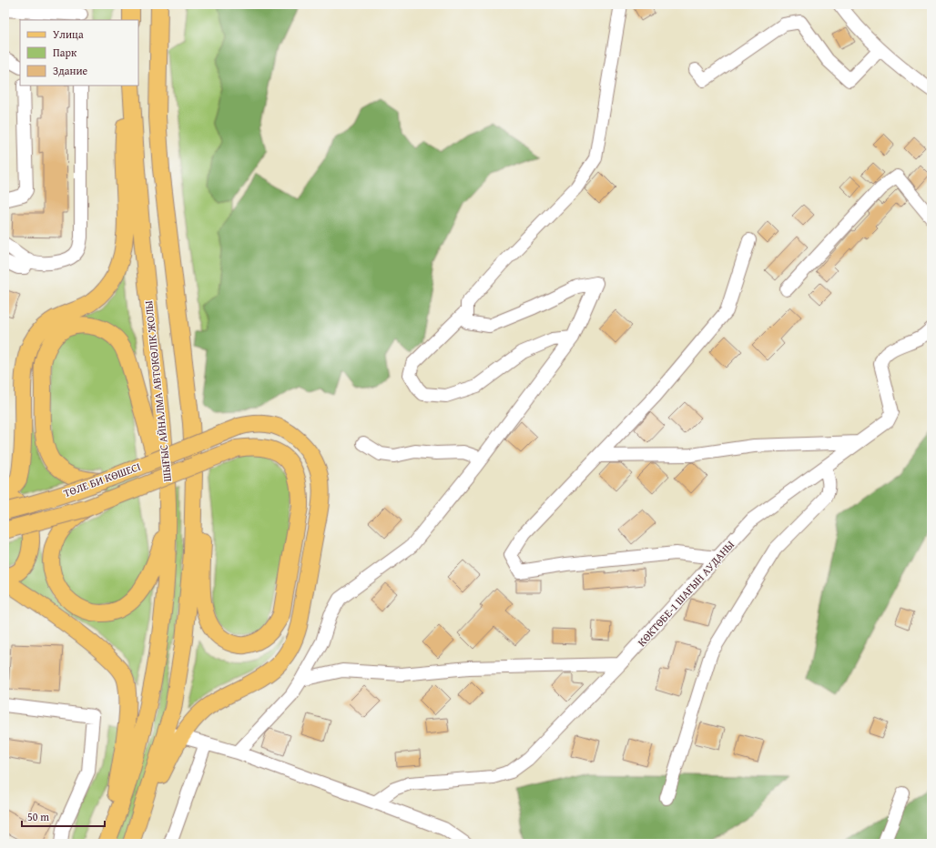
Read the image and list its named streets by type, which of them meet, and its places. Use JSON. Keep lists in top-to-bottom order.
{
  "streets": {
    "main road": ["ШЫҒЫС АЙНАЛМА АВТОКӨЛІК ЖОЛЫ", "ТӨЛЕ БИ КӨШЕСІ"],
    "street": ["КӨКТӨБЕ-1 ШАҒЫН АУДАНЫ"]
  },
  "legend": ["Улица", "Парк", "Здание"],
  "scale_bar": "50 m"
}
